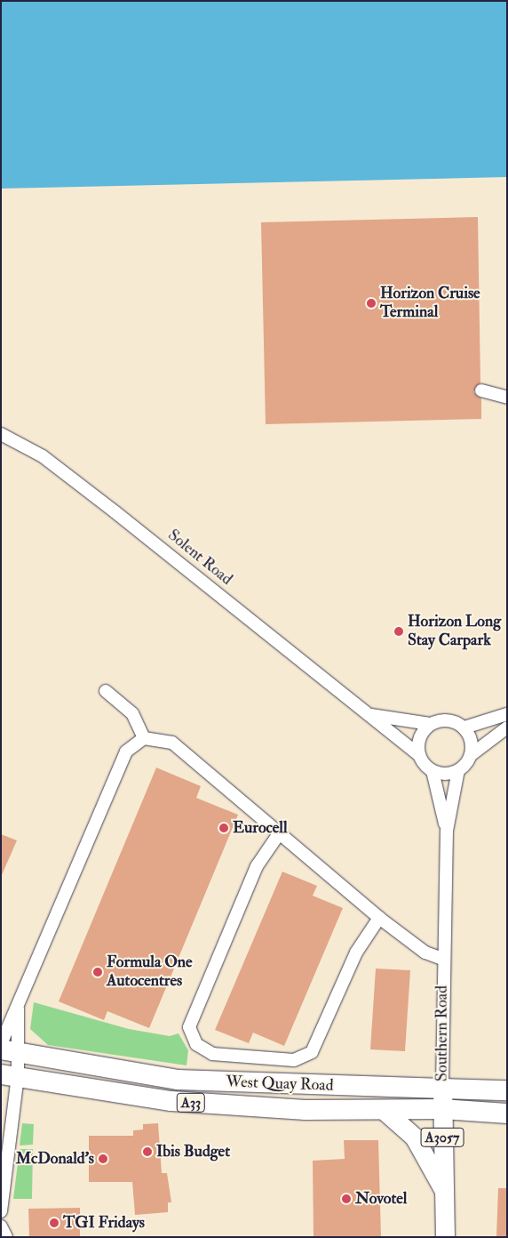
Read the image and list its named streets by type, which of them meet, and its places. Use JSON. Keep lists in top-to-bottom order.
{
  "streets": {
    "highway": ["West Quay Road", "A33"],
    "main road": ["Southern Road", "A3057"],
    "street": ["Solent Road"]
  },
  "crossings": [
    ["Solent Road", "Southern Road"],
    ["Southern Road", "West Quay Road"]
  ],
  "places": [
    "Horizon Cruise Terminal",
    "Horizon Long Stay Carpark",
    "Eurocell",
    "Formula One Autocentres",
    "Ibis Budget",
    "McDonald's",
    "Novotel",
    "TGI Fridays"
  ]
}
